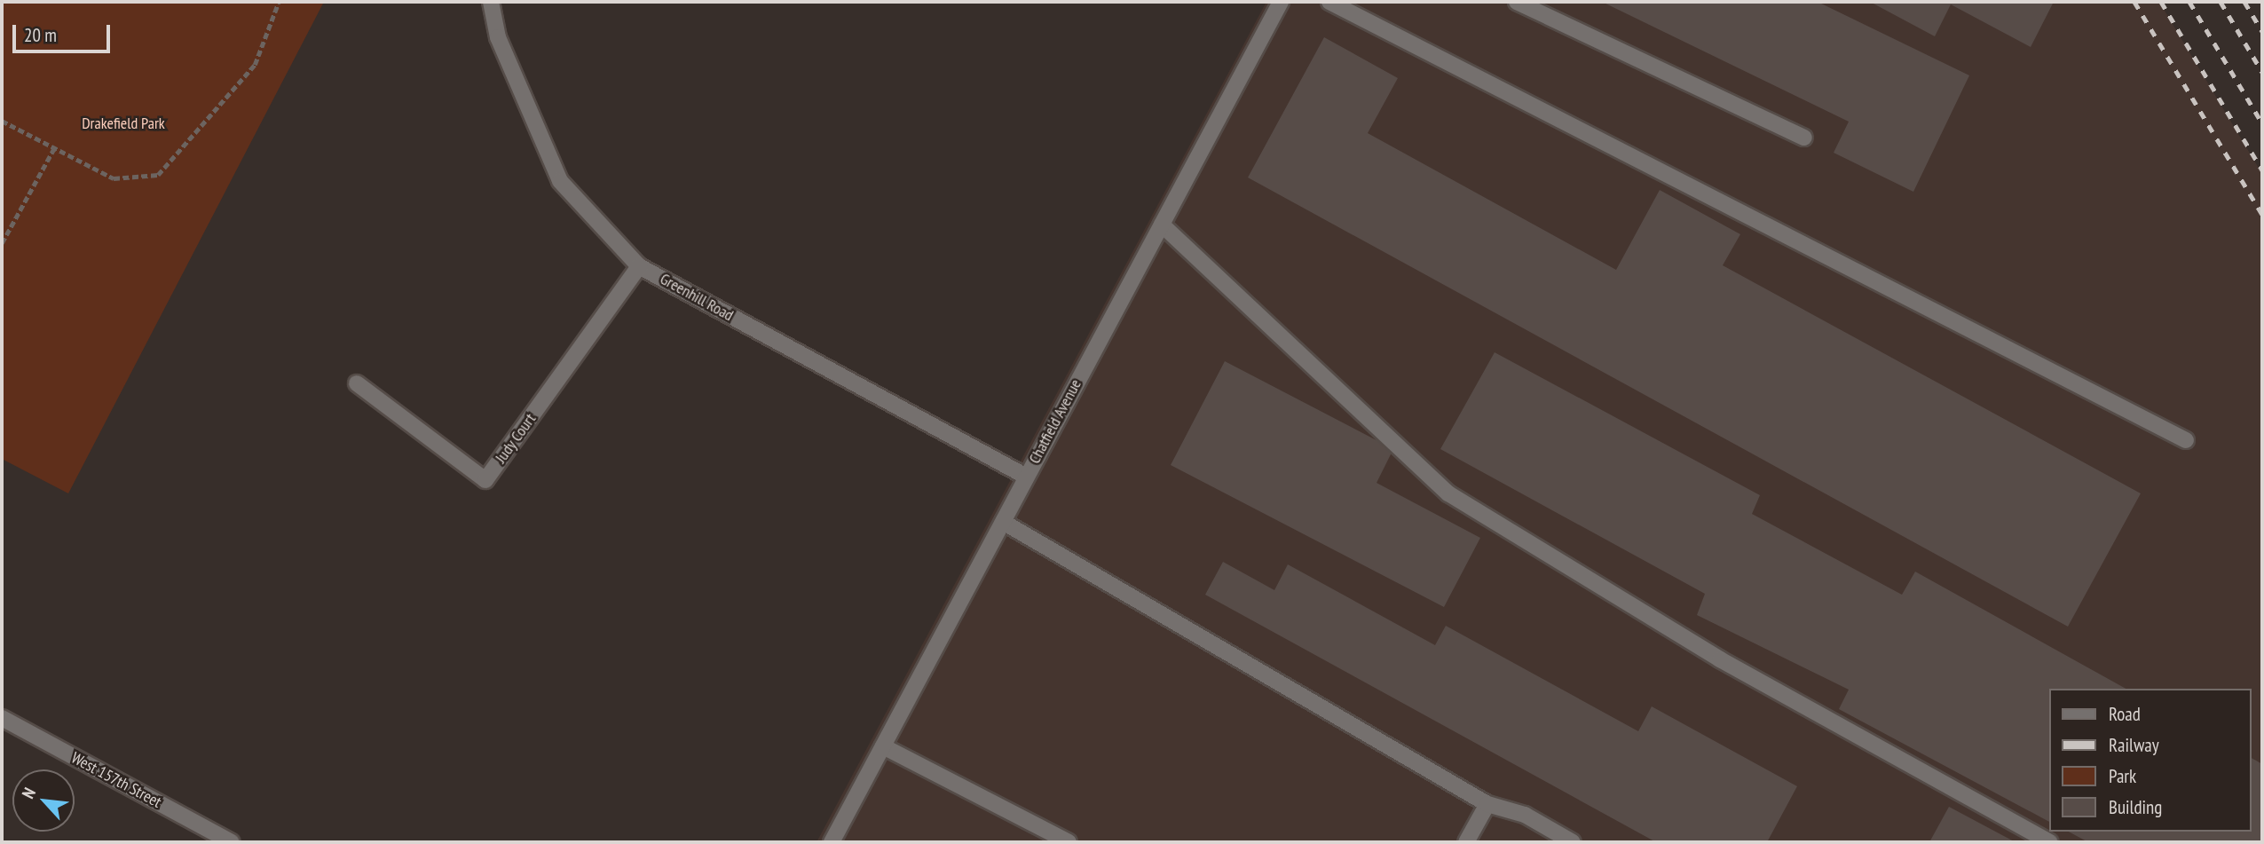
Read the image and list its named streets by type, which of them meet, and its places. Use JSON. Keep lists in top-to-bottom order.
{
  "streets": {
    "street": [
      "Greenhill Road",
      "Chatfield Avenue",
      "Judy Court",
      "West 157th Street"
    ]
  },
  "crossings": [
    ["Greenhill Road", "Chatfield Avenue"],
    ["Greenhill Road", "Judy Court"]
  ],
  "parks": ["Drakefield Park"],
  "legend": [
    "Road",
    "Railway",
    "Park",
    "Building"
  ],
  "scale_bar": "20 m",
  "north": "top left"
}
